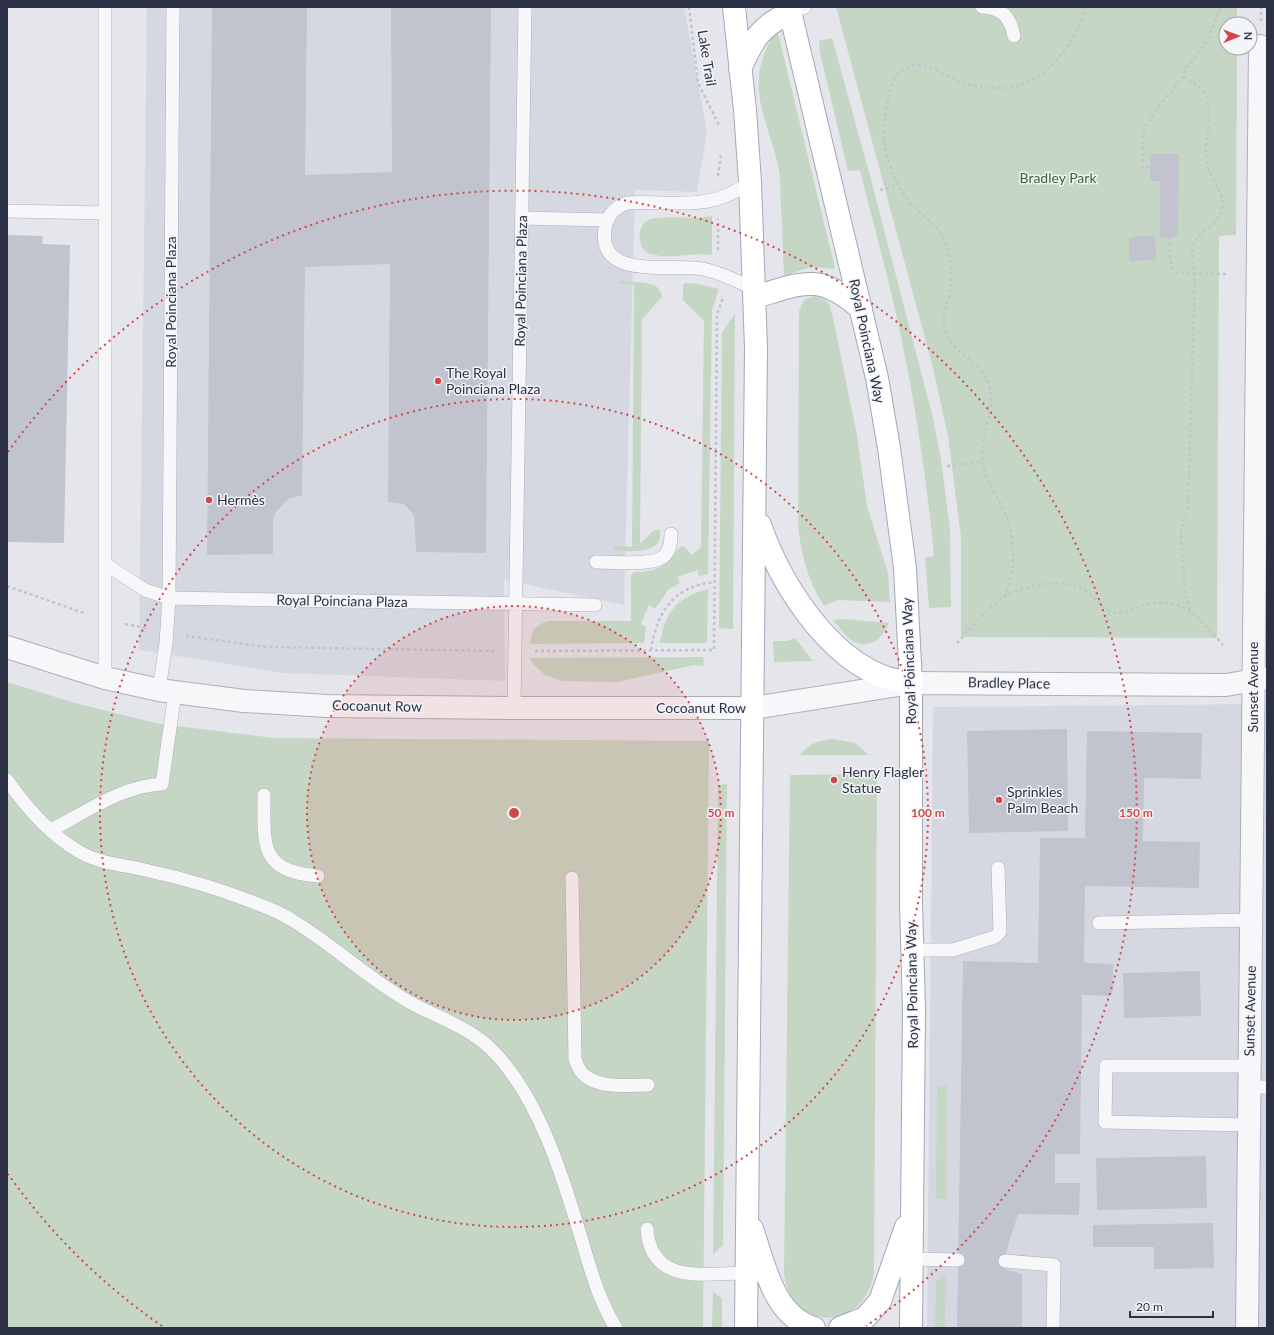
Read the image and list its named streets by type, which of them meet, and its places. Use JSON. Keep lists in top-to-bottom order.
{
  "streets": {
    "main road": ["Royal Poinciana Way"],
    "street": ["Bradley Place", "Sunset Avenue", "Cocoanut Row"],
    "lane": ["Royal Poinciana Plaza"],
    "path": ["Lake Trail"]
  },
  "crossings": [
    ["Royal Poinciana Plaza", "Cocoanut Row"],
    ["Royal Poinciana Way", "Bradley Place"],
    ["Bradley Place", "Sunset Avenue"],
    ["Bradley Place", "Cocoanut Row"]
  ],
  "parks": ["Bradley Park"],
  "places": [
    "The Royal Poinciana Plaza",
    "Hermès",
    "Henry Flagler Statue",
    "Sprinkles Palm Beach"
  ],
  "scale_bar": "20 m",
  "north": "right",
  "rings": ["50 m", "100 m", "150 m"]
}
